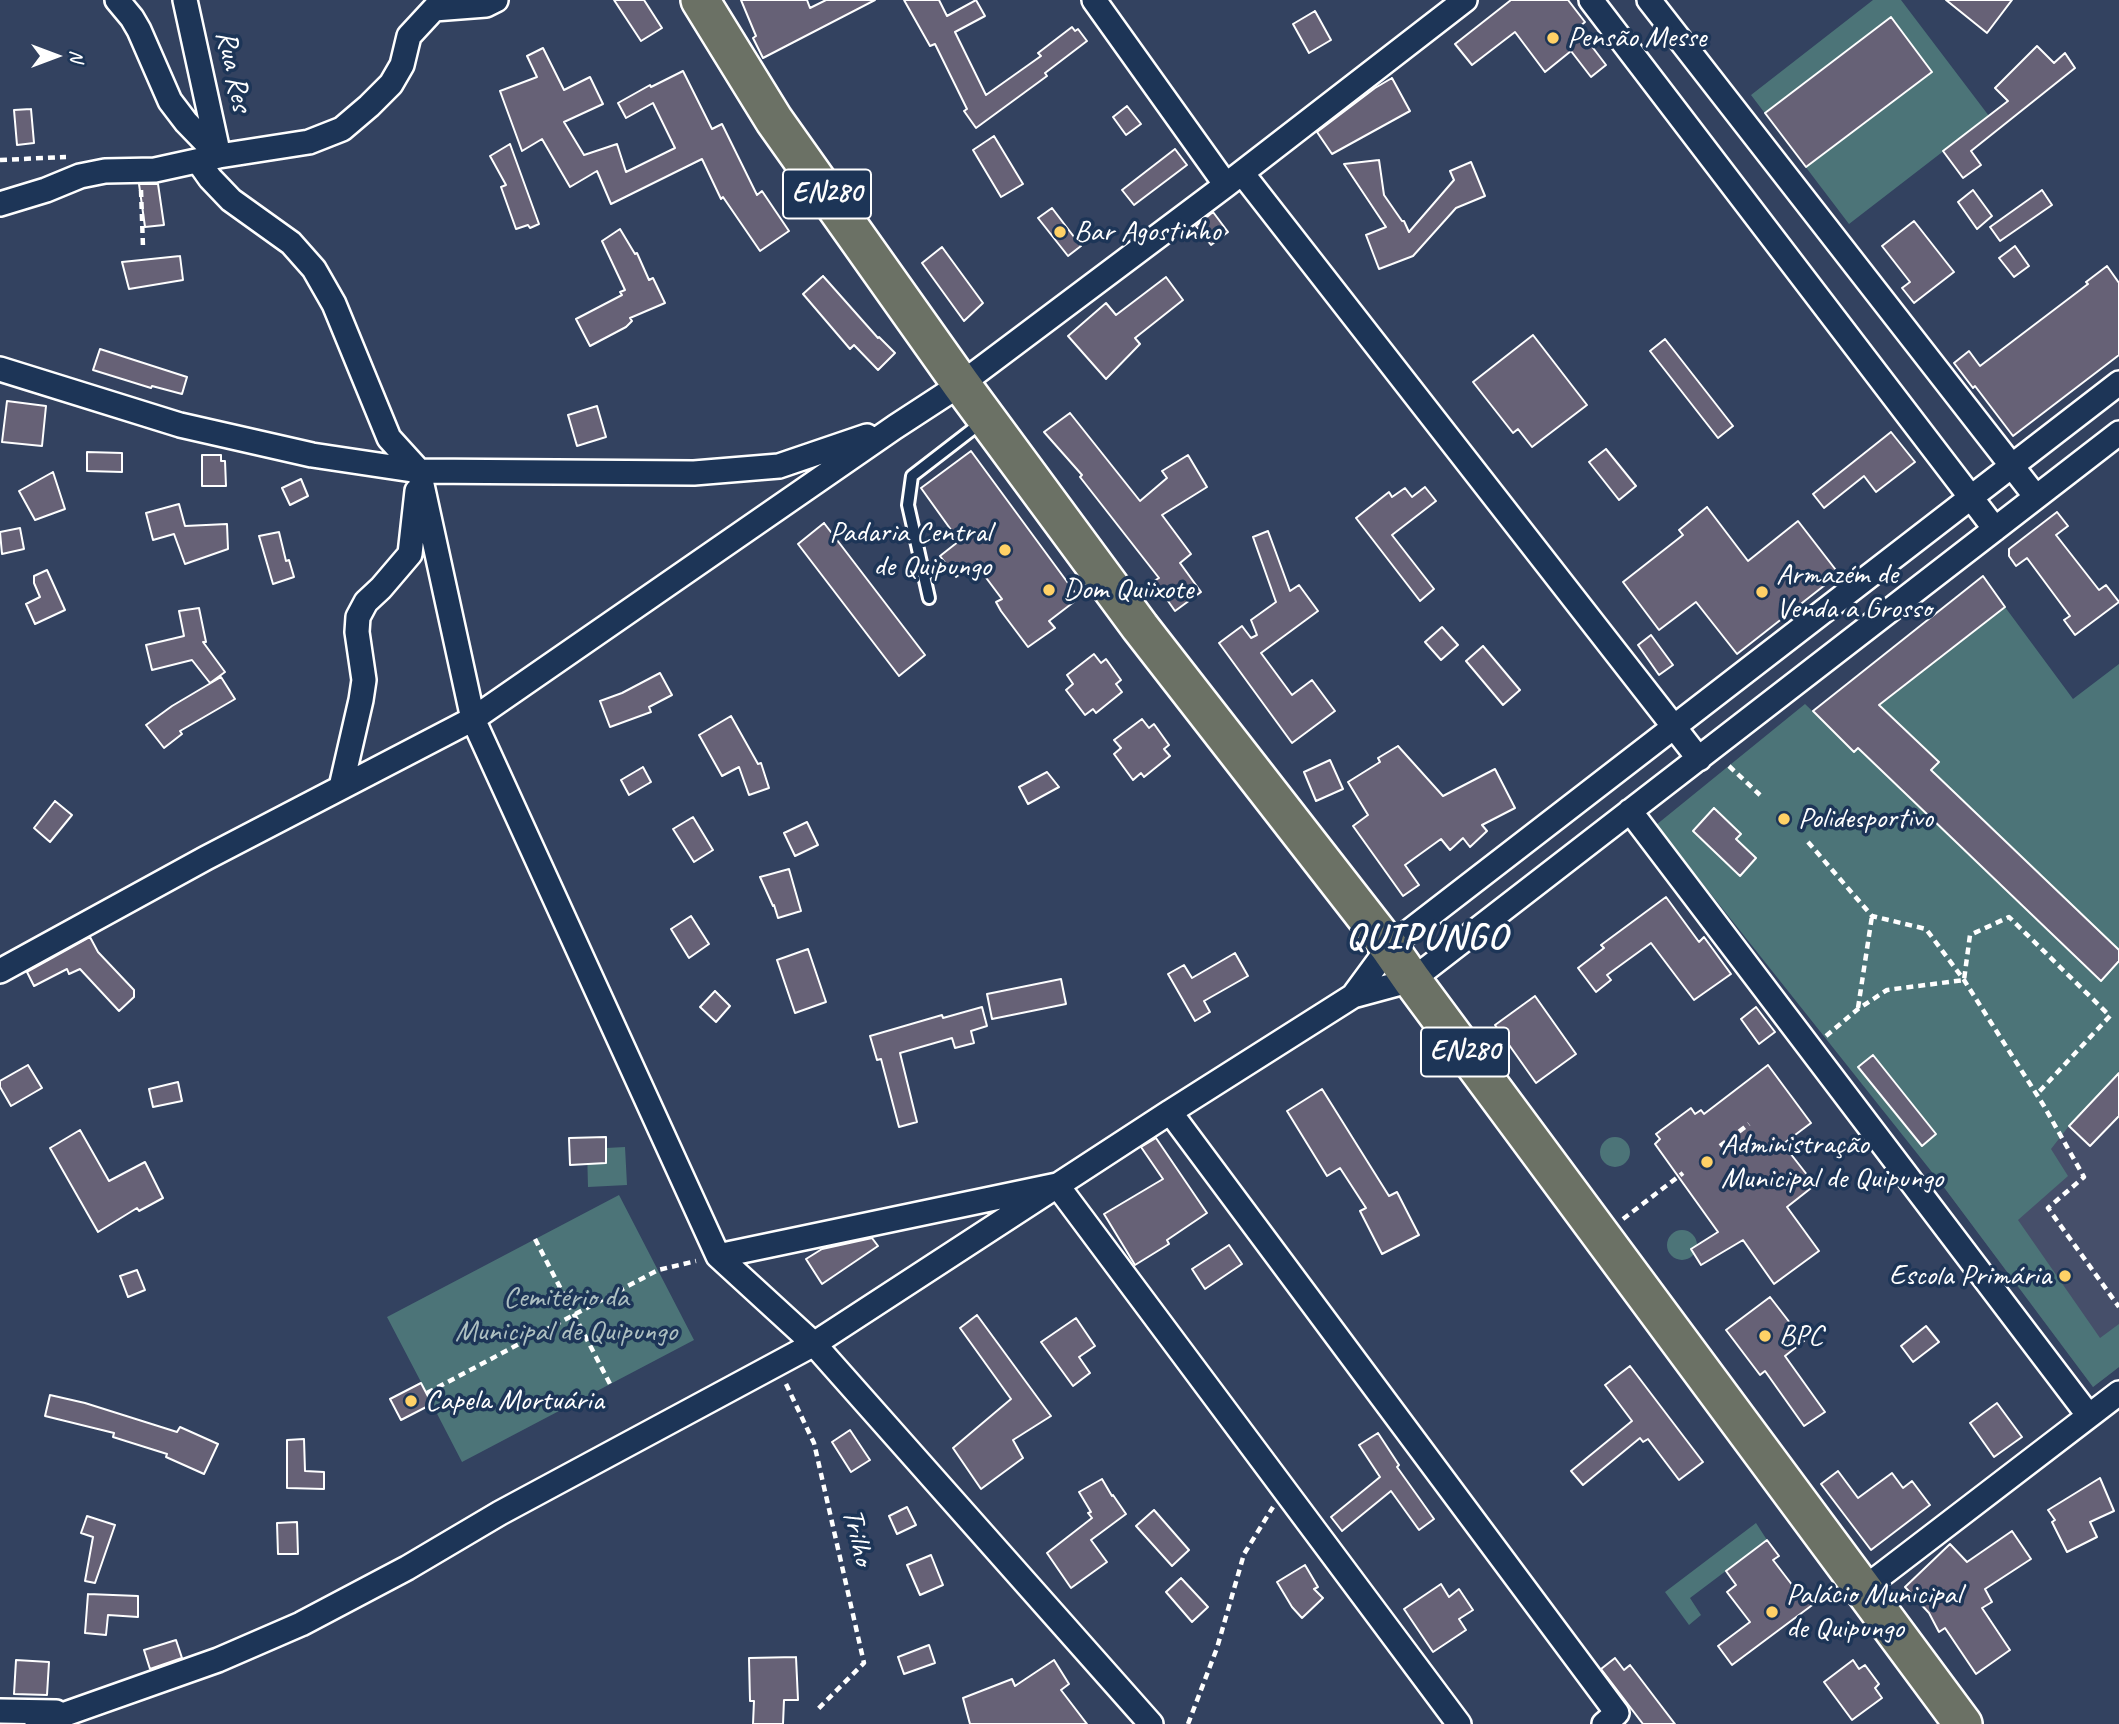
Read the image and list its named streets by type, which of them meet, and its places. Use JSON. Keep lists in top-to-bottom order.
{
  "streets": {
    "main road": ["EN280"],
    "street": ["Rua Res"],
    "path": ["Trilho"]
  },
  "districts": ["QUIPUNGO"],
  "parks": ["Cemitério da Municipal de Quipungo"],
  "places": [
    "Pensão Messe",
    "Bar Agostinho",
    "Padaria Central de Quipungo",
    "Dom Quiixote",
    "Armazém de Venda a Grosso",
    "Polidesportivo",
    "Administração Municipal de Quipungo",
    "Escola Primária",
    "BPC",
    "Capela Mortuária",
    "Palácio Municipal de Quipungo"
  ],
  "north": "right"
}
